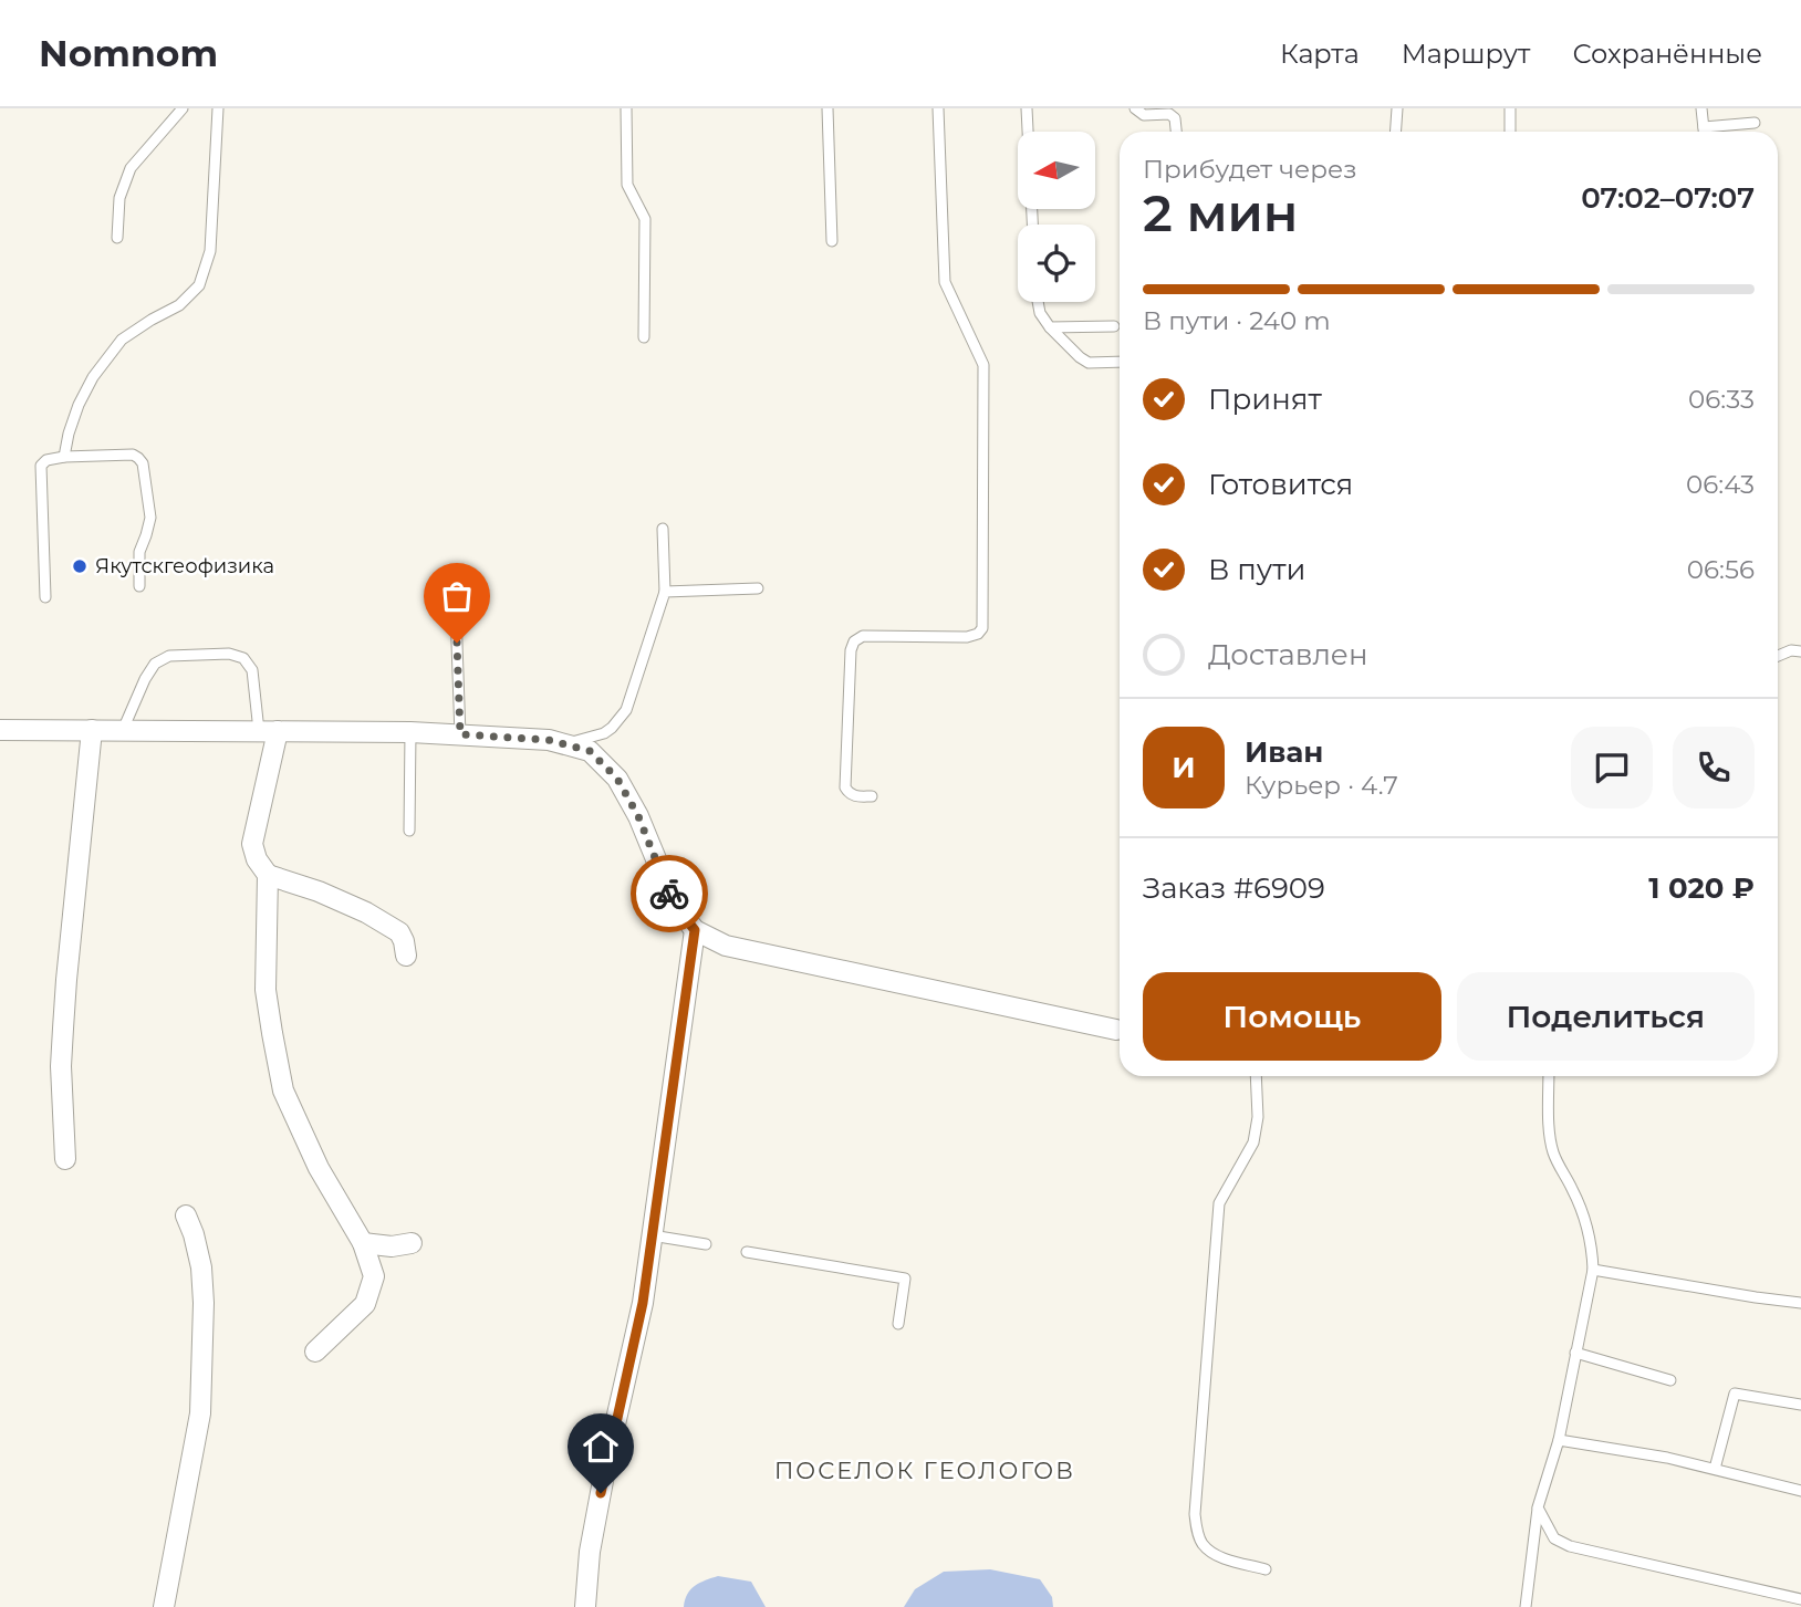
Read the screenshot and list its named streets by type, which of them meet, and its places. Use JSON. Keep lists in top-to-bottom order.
{
  "districts": ["ПОСЕЛОК ГЕОЛОГОВ"],
  "places": ["Якутскгеофизика"],
  "north": "left",
  "page": {
    "header": "Nomnom",
    "nav": ["Карта", "Маршрут", "Сохранённые"],
    "heading": ["2 мин", "Прибудет через", "07:02–07:07"],
    "panel": [
      "Иван",
      "Курьер · 4.7",
      "Заказ #6909",
      "1 020 ₽"
    ],
    "bar": "В пути · 240 m",
    "list": [
      ["Принят", "06:33"],
      ["Готовится", "06:43"],
      ["В пути", "06:56"],
      "Доставлен"
    ],
    "round": "И",
    "buttons": ["Помощь", "Поделиться"]
  }
}
